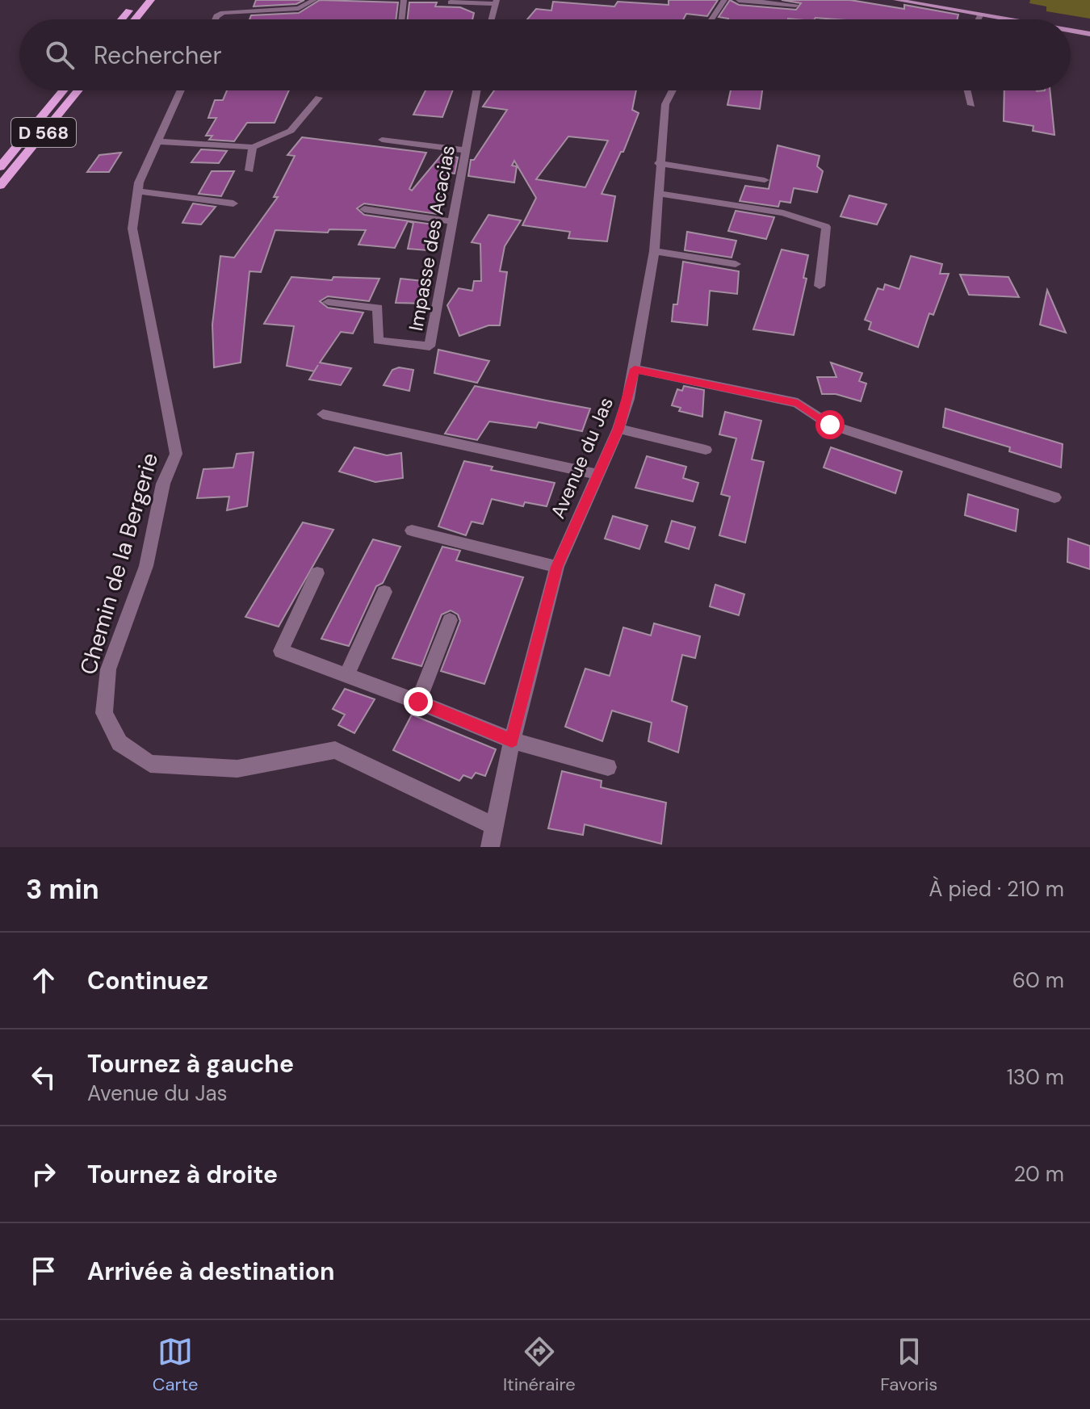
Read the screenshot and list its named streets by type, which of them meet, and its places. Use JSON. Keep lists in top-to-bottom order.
{
  "streets": {
    "main road": ["D 568"],
    "street": ["Impasse des Acacias", "Avenue du Jas", "Chemin de la Bergerie"]
  },
  "crossings": [
    ["Avenue du Jas", "Chemin de la Bergerie"]
  ],
  "page": {
    "search": "Rechercher",
    "heading": ["3 min", "À pied · 210 m"],
    "list": [
      ["Continuez", "60 m"],
      ["Tournez à gauche", "Avenue du Jas", "130 m"],
      ["Tournez à droite", "20 m"],
      "Arrivée à destination"
    ],
    "nav": ["Carte", "Itinéraire", "Favoris"]
  }
}
